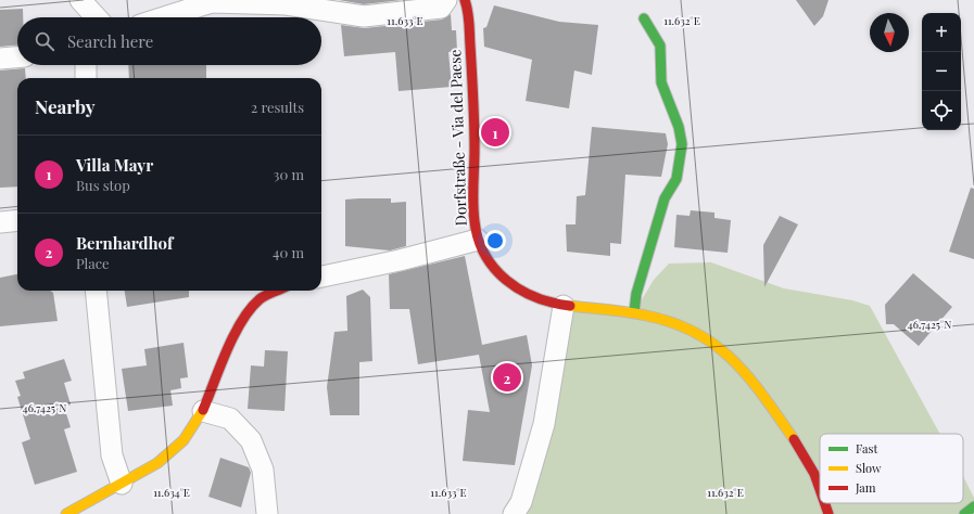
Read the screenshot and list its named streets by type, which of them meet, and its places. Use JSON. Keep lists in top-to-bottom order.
{
  "streets": {
    "street": ["Dorfstraße - Via del Paese"]
  },
  "legend": ["Fast", "Slow", "Jam"],
  "north": "bottom",
  "page": {
    "map_buttons": ["+", "−"],
    "search": "Search here",
    "heading": ["Nearby", "2 results"],
    "pins": ["1", "2"],
    "list": [
      {
        "mark": "1",
        "name": "Villa Mayr",
        "note": "Bus stop",
        "value": "30 m"
      },
      {
        "mark": "2",
        "name": "Bernhardhof",
        "note": "Place",
        "value": "40 m"
      }
    ]
  },
  "coordinates": [
    "11.633°E",
    "11.632°E",
    "46.7425°N",
    "11.634°E"
  ]
}
